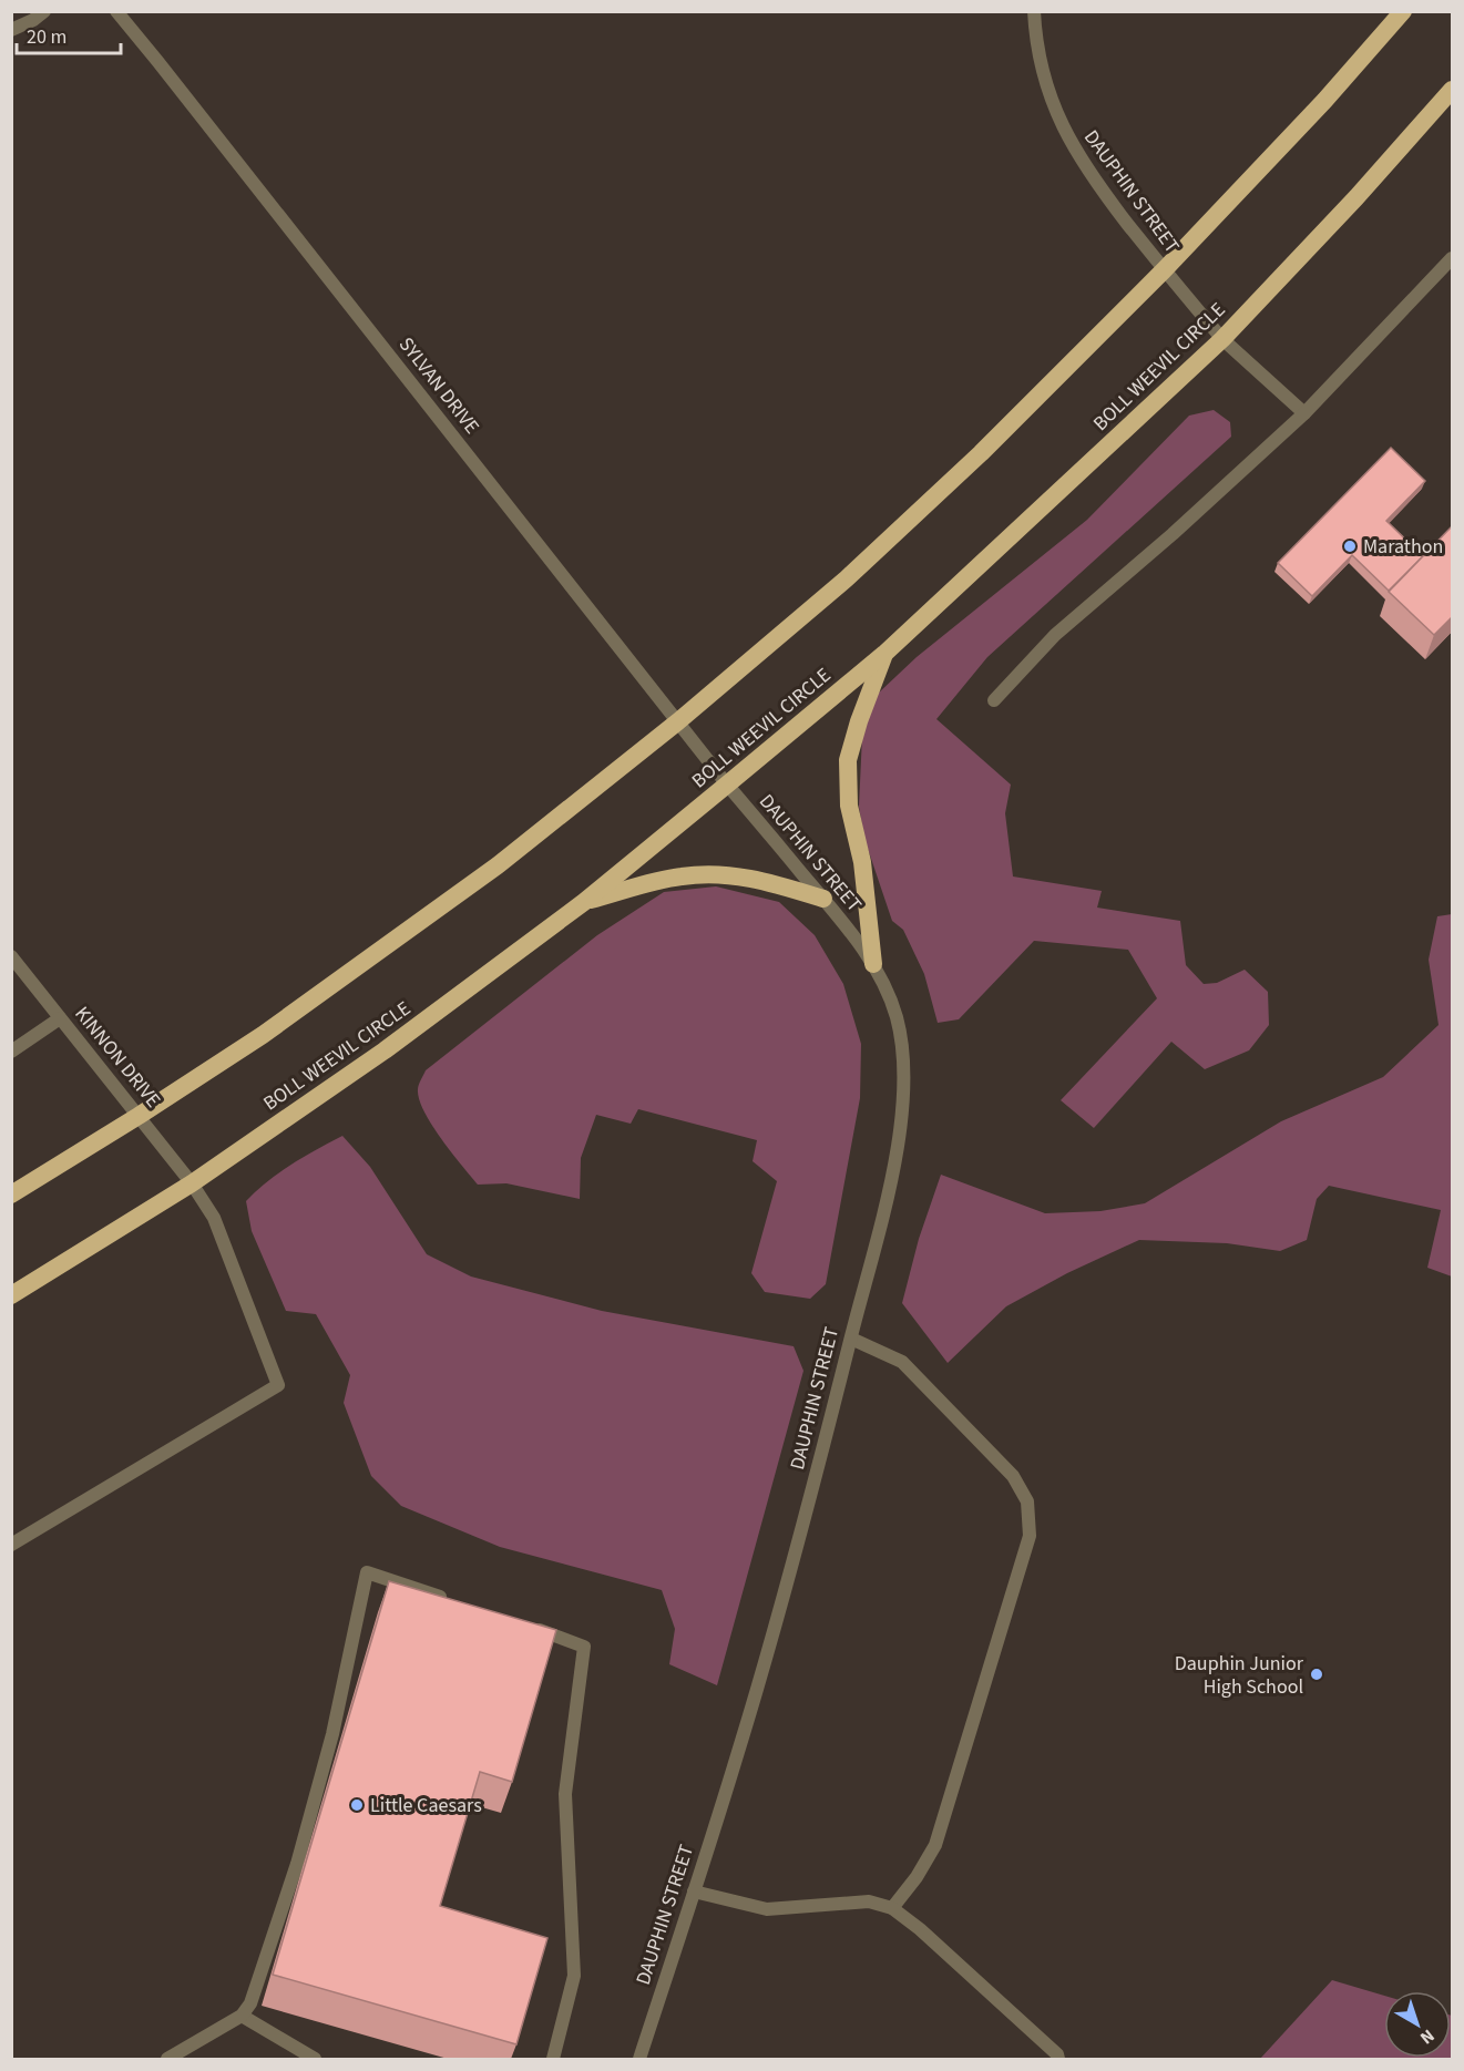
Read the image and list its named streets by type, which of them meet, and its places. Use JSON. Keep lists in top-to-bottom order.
{
  "streets": {
    "highway": ["BOLL WEEVIL CIRCLE"],
    "street": ["DAUPHIN STREET", "SYLVAN DRIVE", "KINNON DRIVE"]
  },
  "crossings": [
    ["DAUPHIN STREET", "BOLL WEEVIL CIRCLE"],
    ["DAUPHIN STREET", "SYLVAN DRIVE"],
    ["BOLL WEEVIL CIRCLE", "SYLVAN DRIVE"],
    ["BOLL WEEVIL CIRCLE", "KINNON DRIVE"]
  ],
  "places": ["Marathon", "Dauphin Junior High School", "Little Caesars"],
  "scale_bar": "20 m",
  "north": "bottom right"
}
